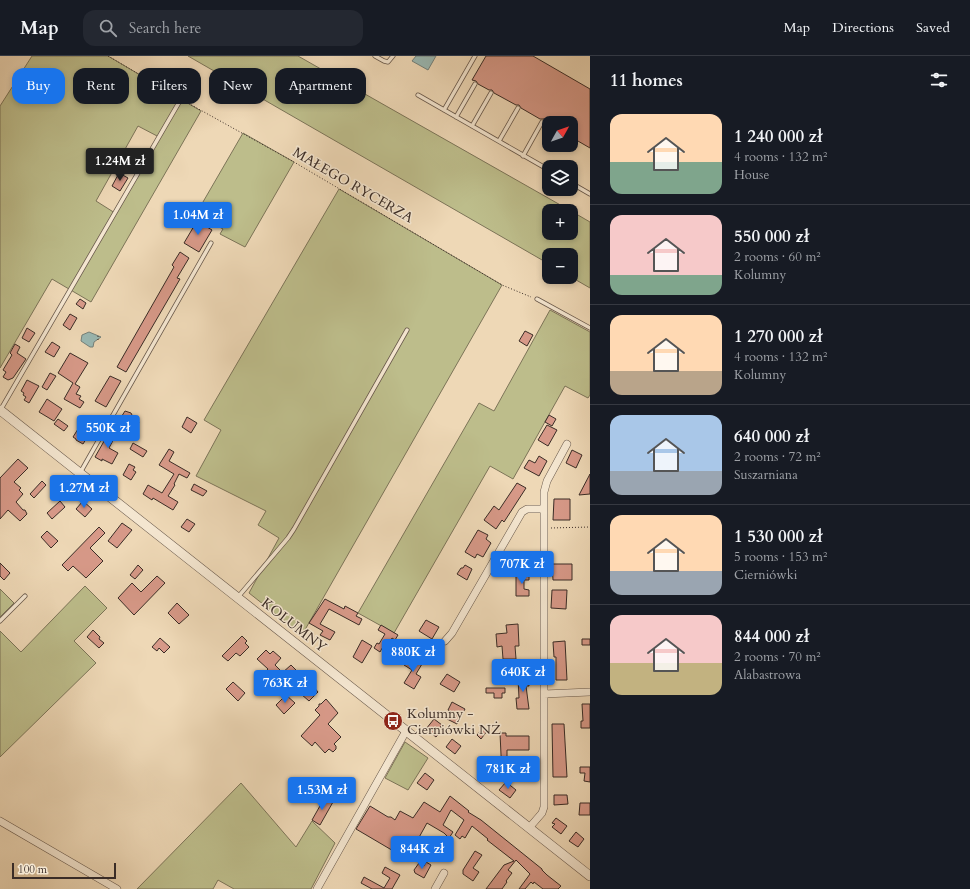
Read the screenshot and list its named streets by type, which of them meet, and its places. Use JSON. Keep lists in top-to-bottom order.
{
  "streets": {
    "street": ["KOLUMNY"],
    "path": ["MAŁEGO RYCERZA"]
  },
  "places": {
    "bus stop": ["Kolumny - Cierniówki NŻ"]
  },
  "scale_bar": "100 m",
  "north": "top right",
  "page": {
    "header": "Map",
    "search": "Search here",
    "nav": ["Map", "Directions", "Saved"],
    "heading": "11 homes",
    "chip": [
      "Buy",
      "Rent",
      "Filters",
      "New",
      "Apartment"
    ],
    "list": [
      {
        "name": "1 240 000 zł",
        "note": "4 rooms · 132 m² · House"
      },
      {
        "name": "550 000 zł",
        "note": "2 rooms · 60 m² · Kolumny"
      },
      {
        "name": "1 270 000 zł",
        "note": "4 rooms · 132 m² · Kolumny"
      },
      {
        "name": "640 000 zł",
        "note": "2 rooms · 72 m² · Suszarniana"
      },
      {
        "name": "1 530 000 zł",
        "note": "5 rooms · 153 m² · Cierniówki"
      },
      {
        "name": "844 000 zł",
        "note": "2 rooms · 70 m² · Alabastrowa"
      }
    ],
    "map_buttons": ["+", "−"],
    "price": [
      "1.24M zł",
      "1.04M zł",
      "550K zł",
      "1.27M zł",
      "707K zł",
      "880K zł",
      "640K zł",
      "763K zł",
      "781K zł",
      "1.53M zł",
      "844K zł"
    ],
    "scale": "100 m"
  }
}
